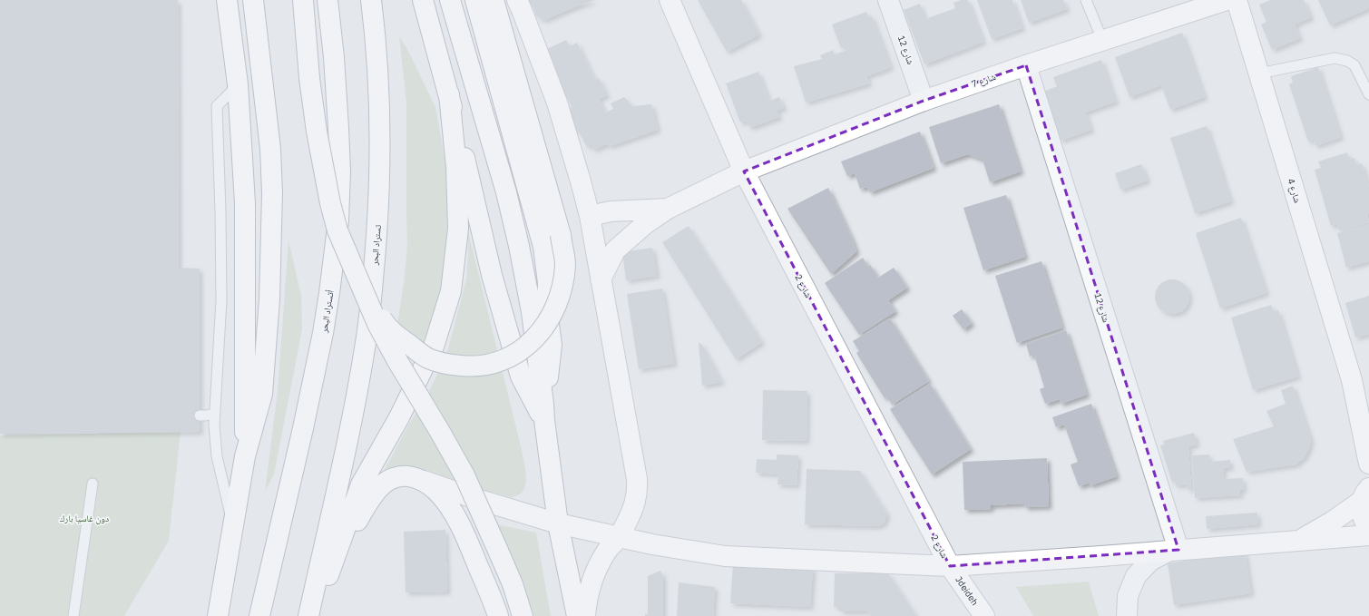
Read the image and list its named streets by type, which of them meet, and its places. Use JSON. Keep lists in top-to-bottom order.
{
  "streets": {
    "main road": [
      "شارع 7",
      "شارع 4",
      "تستراد البحر",
      "شارع 2",
      "أتستراد البحر",
      "Jdeideh"
    ],
    "street": ["شارع 12"]
  },
  "crossings": [
    ["شارع 12", "شارع 7"],
    ["شارع 7", "شارع 2"],
    ["شارع 2", "Jdeideh"]
  ],
  "parks": ["دون غاسيا بارك"]
}
